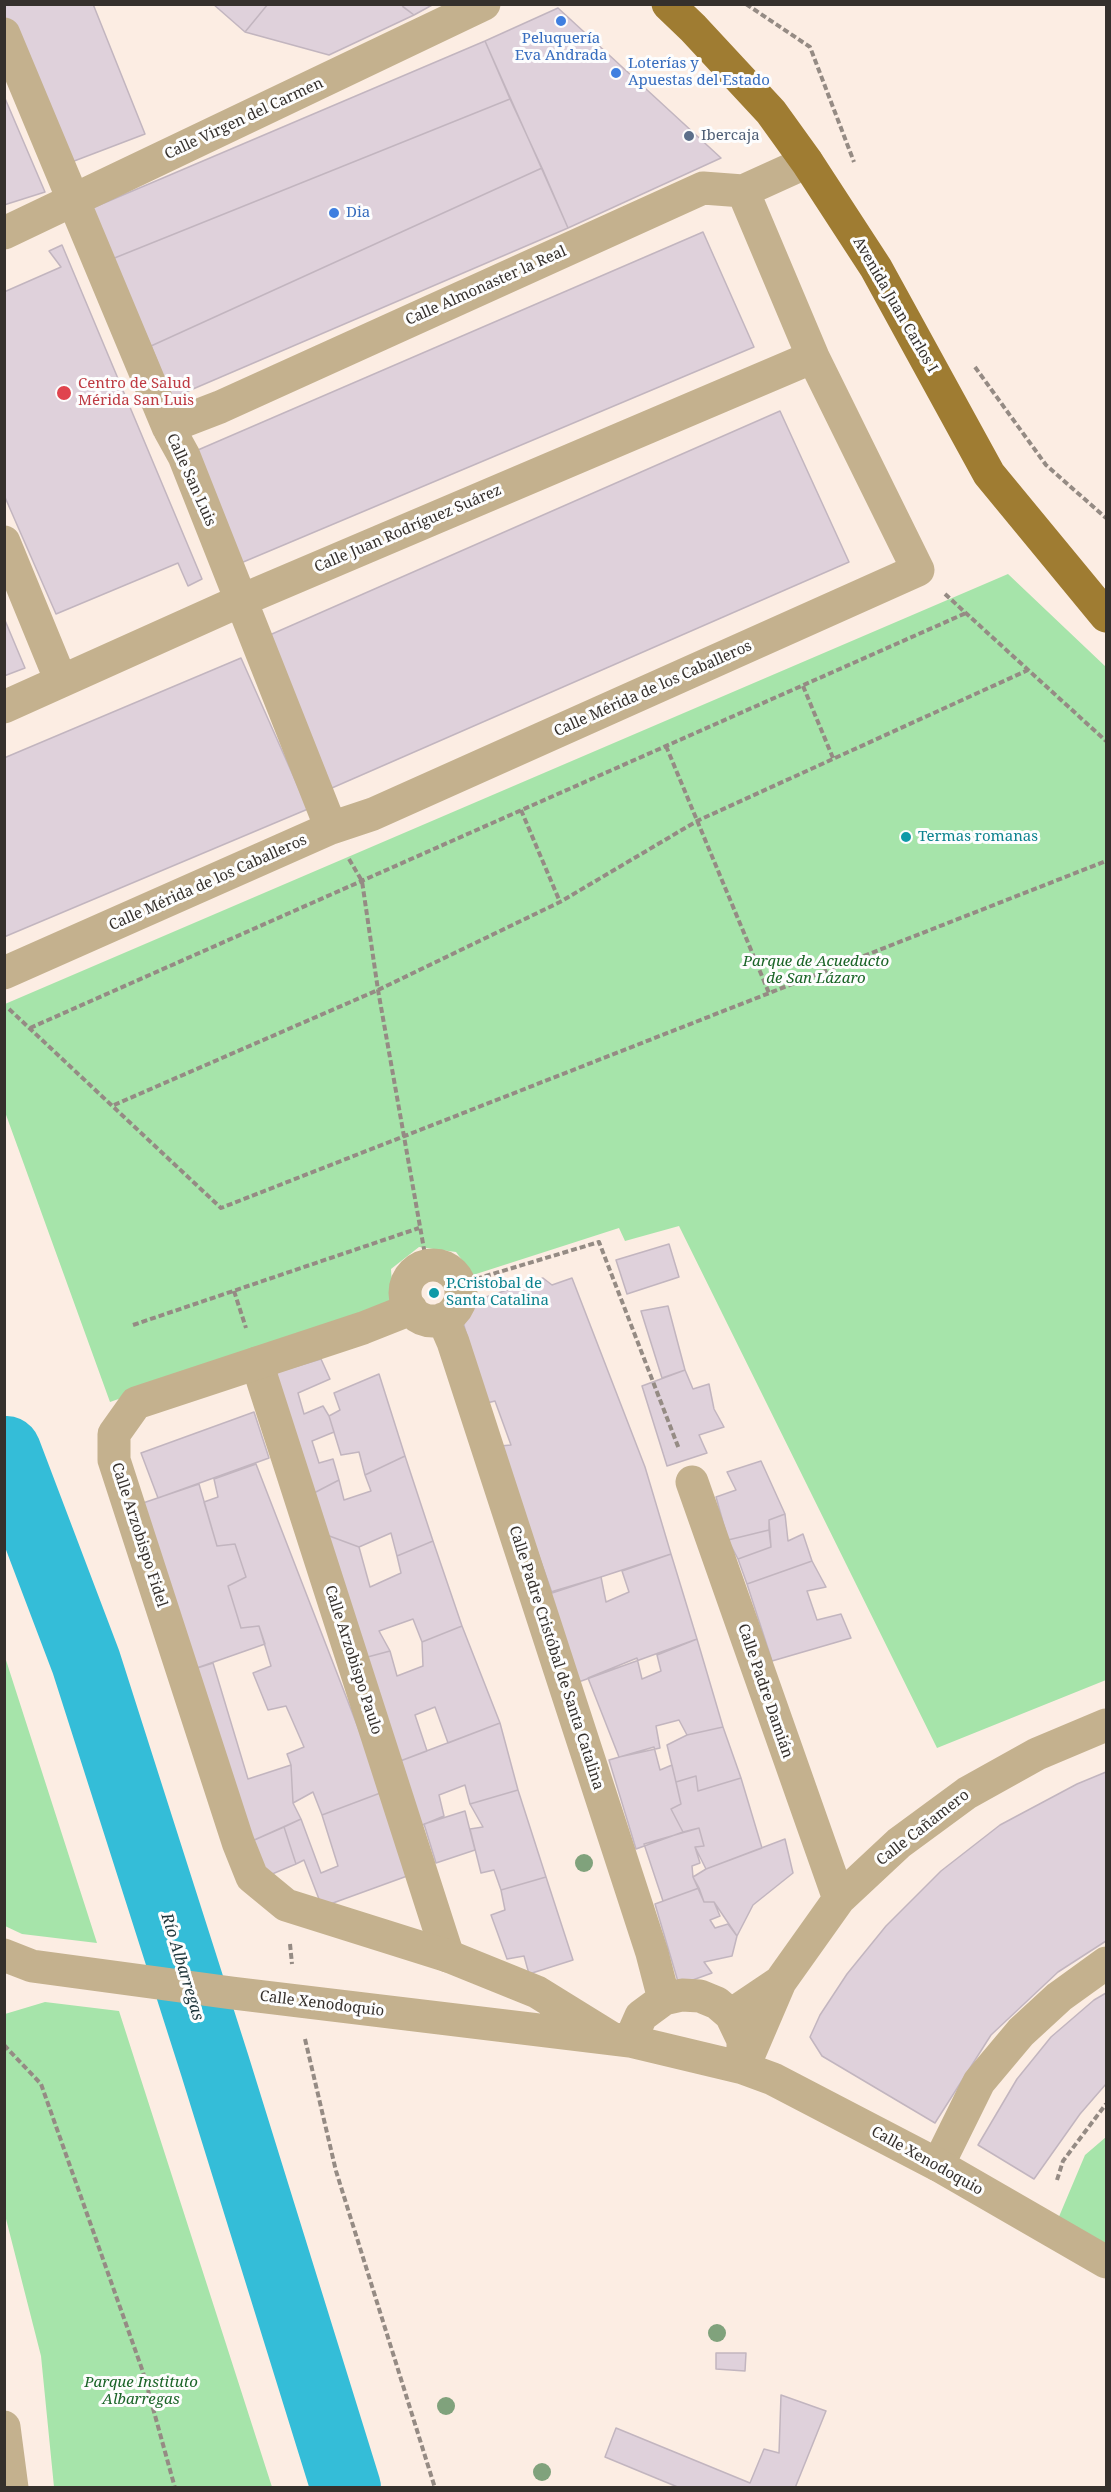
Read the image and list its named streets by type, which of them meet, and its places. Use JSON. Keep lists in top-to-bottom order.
{
  "streets": {
    "main road": ["Avenida Juan Carlos I"],
    "street": [
      "Calle Virgen del Carmen",
      "Calle Almonaster la Real",
      "Calle San Luis",
      "Calle Juan Rodríguez Suárez",
      "Calle Mérida de los Caballeros",
      "Calle Arzobispo Fidel",
      "Calle Padre Cristóbal de Santa Catalina",
      "Calle Arzobispo Paulo",
      "Calle Padre Damián",
      "Calle Cañamero",
      "Calle Xenodoquio"
    ]
  },
  "crossings": [
    ["Calle Virgen del Carmen", "Calle San Luis"],
    ["Calle Almonaster la Real", "Avenida Juan Carlos I"],
    ["Calle Almonaster la Real", "Calle San Luis"],
    ["Calle San Luis", "Calle Juan Rodríguez Suárez"],
    ["Calle San Luis", "Calle Mérida de los Caballeros"],
    ["Calle Arzobispo Fidel", "Calle Padre Cristóbal de Santa Catalina"],
    ["Calle Arzobispo Fidel", "Calle Arzobispo Paulo"],
    ["Calle Arzobispo Fidel", "Calle Xenodoquio"],
    ["Calle Arzobispo Paulo", "Calle Xenodoquio"],
    ["Calle Padre Damián", "Calle Cañamero"],
    ["Calle Cañamero", "Calle Xenodoquio"]
  ],
  "water": ["Río Albarregas"],
  "parks": ["Parque de Acueducto de San Lázaro", "Parque Instituto Albarregas"],
  "places": [
    "Peluquería Eva Andrada",
    "Loterías y Apuestas del Estado",
    "Ibercaja",
    "Dia",
    "Centro de Salud Mérida San Luis",
    "Termas romanas",
    "P.Cristobal de Santa Catalina"
  ]
}
